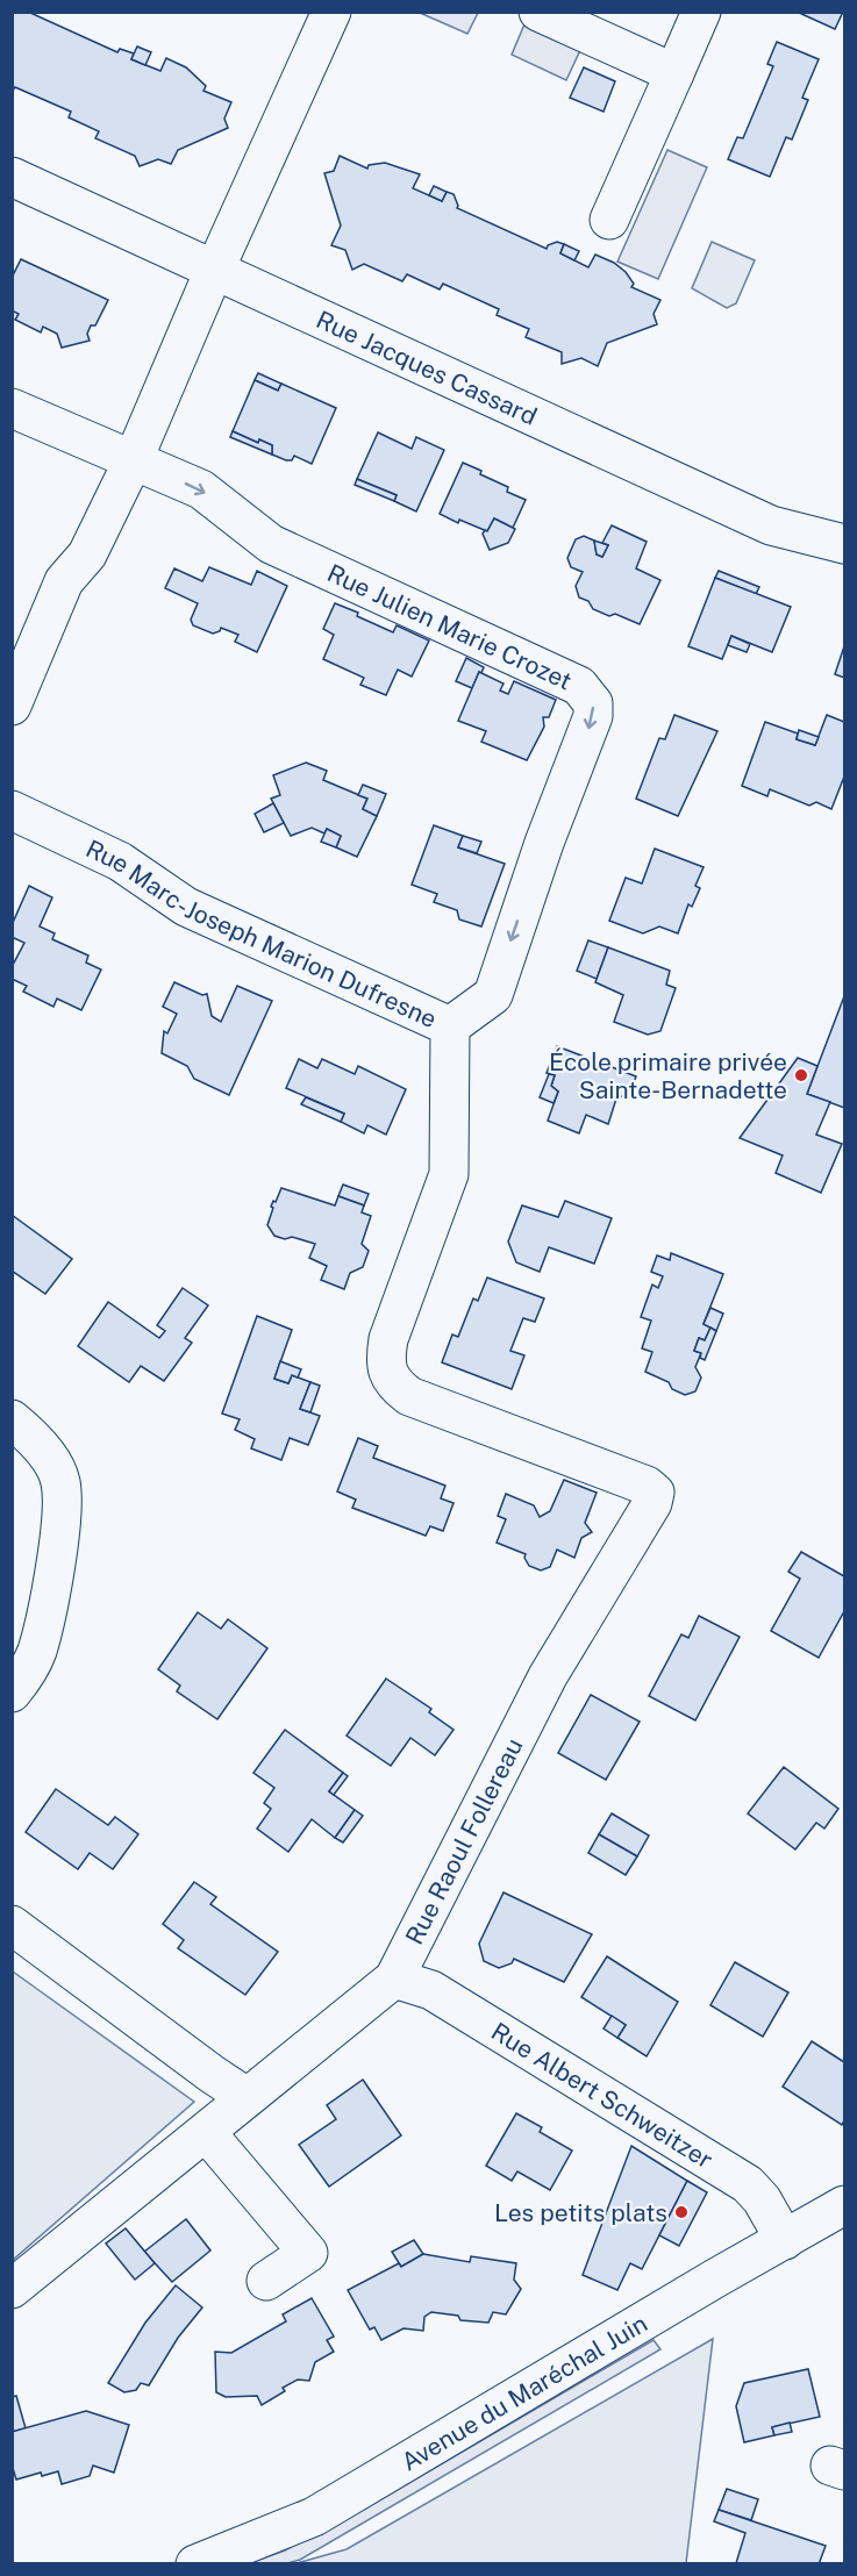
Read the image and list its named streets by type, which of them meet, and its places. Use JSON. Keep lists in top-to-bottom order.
{
  "streets": {
    "street": [
      "Rue Jacques Cassard",
      "Rue Julien Marie Crozet",
      "Rue Marc-Joseph Marion Dufresne",
      "Rue Raoul Follereau",
      "Rue Albert Schweitzer",
      "Avenue du Maréchal Juin"
    ]
  },
  "crossings": [
    ["Rue Julien Marie Crozet", "Rue Marc-Joseph Marion Dufresne"],
    ["Rue Marc-Joseph Marion Dufresne", "Rue Raoul Follereau"],
    ["Rue Raoul Follereau", "Rue Albert Schweitzer"],
    ["Rue Albert Schweitzer", "Avenue du Maréchal Juin"]
  ],
  "places": ["École primaire privée Sainte-Bernadette", "Les petits plats"]
}
